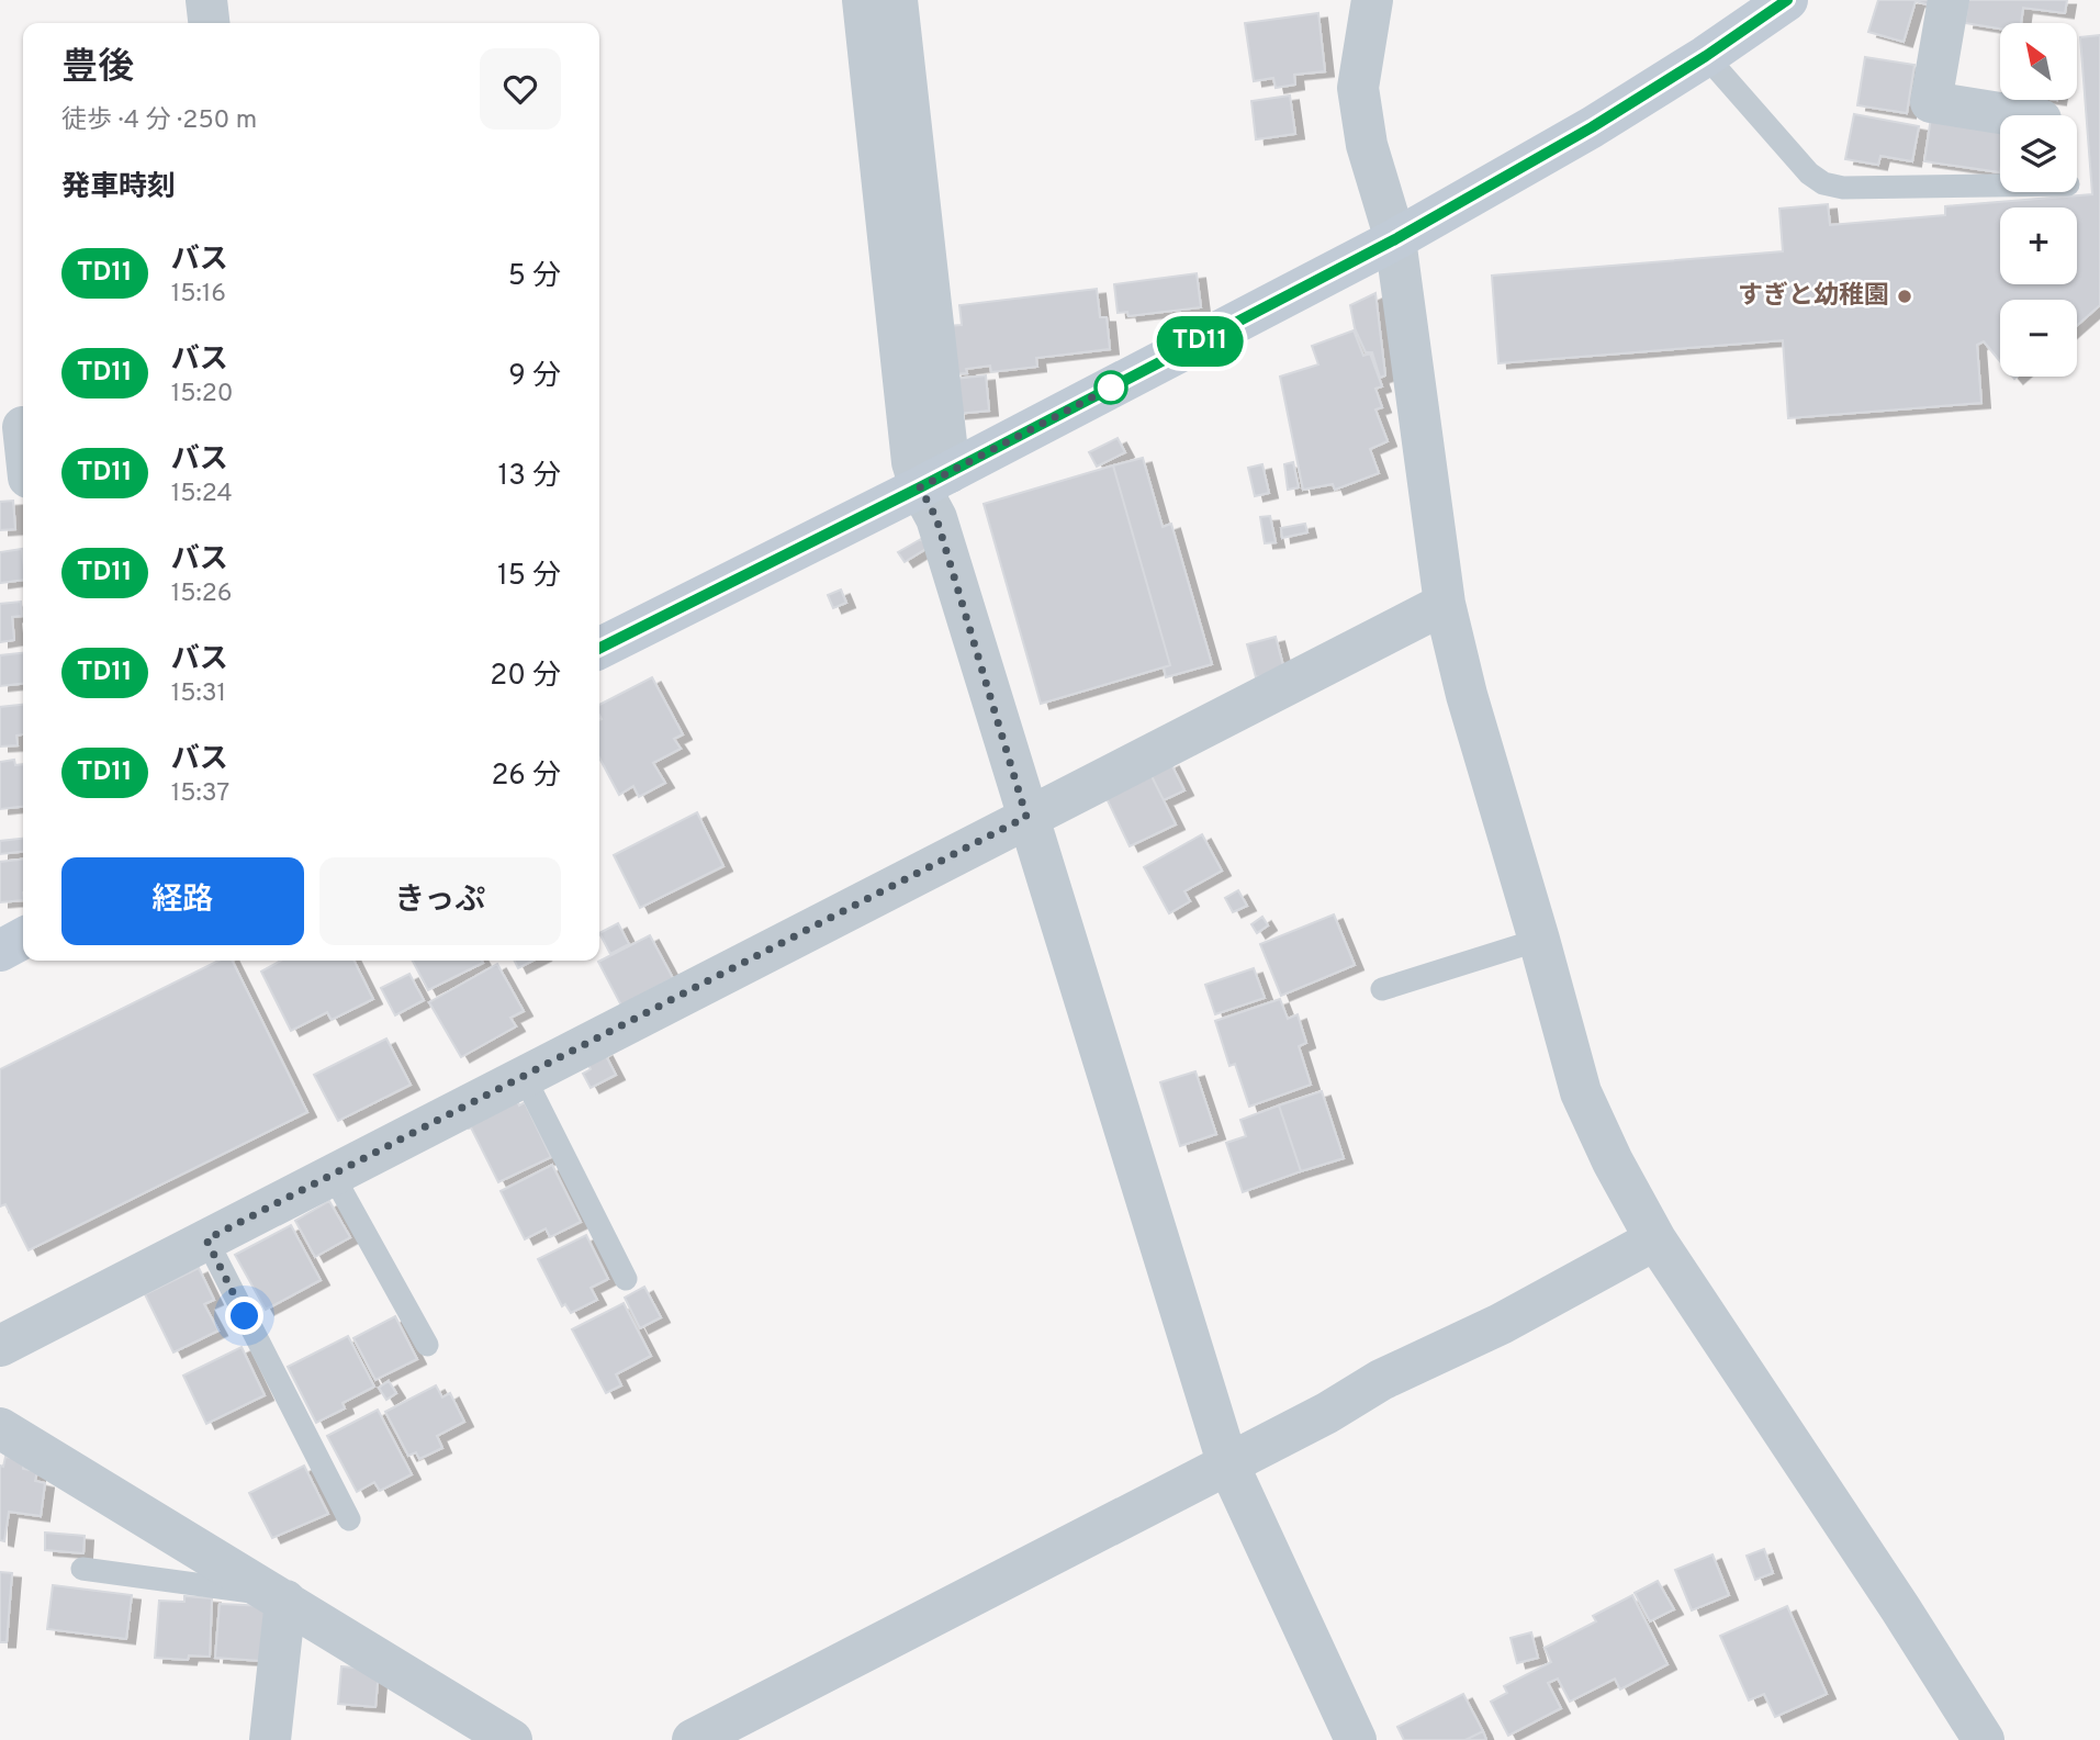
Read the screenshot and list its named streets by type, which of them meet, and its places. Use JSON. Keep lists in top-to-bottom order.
{
  "places": ["すぎと幼稚園"],
  "lines": ["bus line TD11"],
  "north": "top left",
  "page": {
    "on_map": "TD11",
    "map_buttons": ["+", "−"],
    "heading": [
      ["豊後", "徒歩 · 4 分 · 250 m"],
      "発車時刻"
    ],
    "list": [
      {
        "mark": "TD11",
        "name": "バス",
        "note": "15:16",
        "value": "5 分"
      },
      {
        "mark": "TD11",
        "name": "バス",
        "note": "15:20",
        "value": "9 分"
      },
      {
        "mark": "TD11",
        "name": "バス",
        "note": "15:24",
        "value": "13 分"
      },
      {
        "mark": "TD11",
        "name": "バス",
        "note": "15:26",
        "value": "15 分"
      },
      {
        "mark": "TD11",
        "name": "バス",
        "note": "15:31",
        "value": "20 分"
      },
      {
        "mark": "TD11",
        "name": "バス",
        "note": "15:37",
        "value": "26 分"
      }
    ],
    "buttons": ["経路", "きっぷ"]
  }
}
